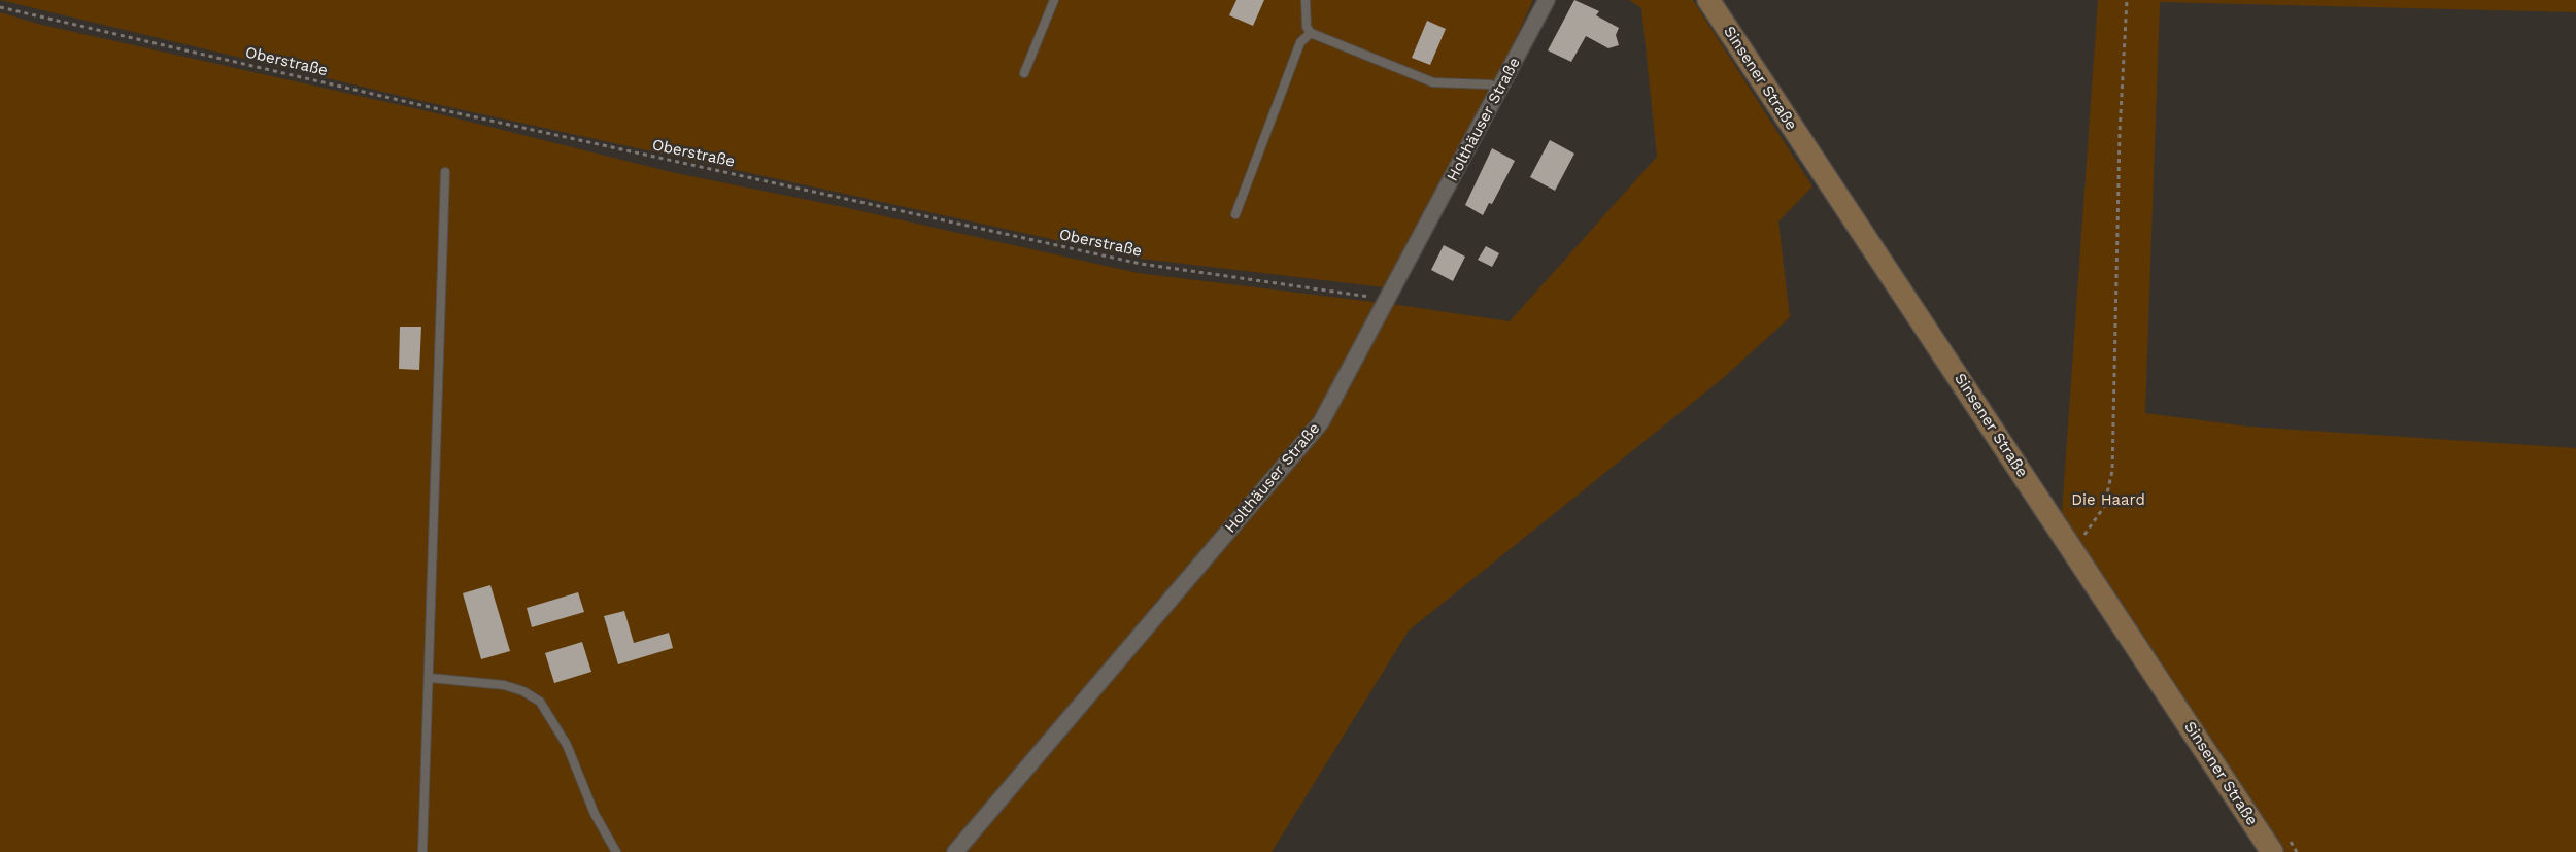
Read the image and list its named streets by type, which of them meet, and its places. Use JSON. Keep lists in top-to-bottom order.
{
  "streets": {
    "main road": ["Sinsener Straße"],
    "street": ["Holthäuser Straße"],
    "path": ["Oberstraße"]
  },
  "crossings": [
    ["Oberstraße", "Holthäuser Straße"]
  ],
  "parks": ["Die Haard"]
}
